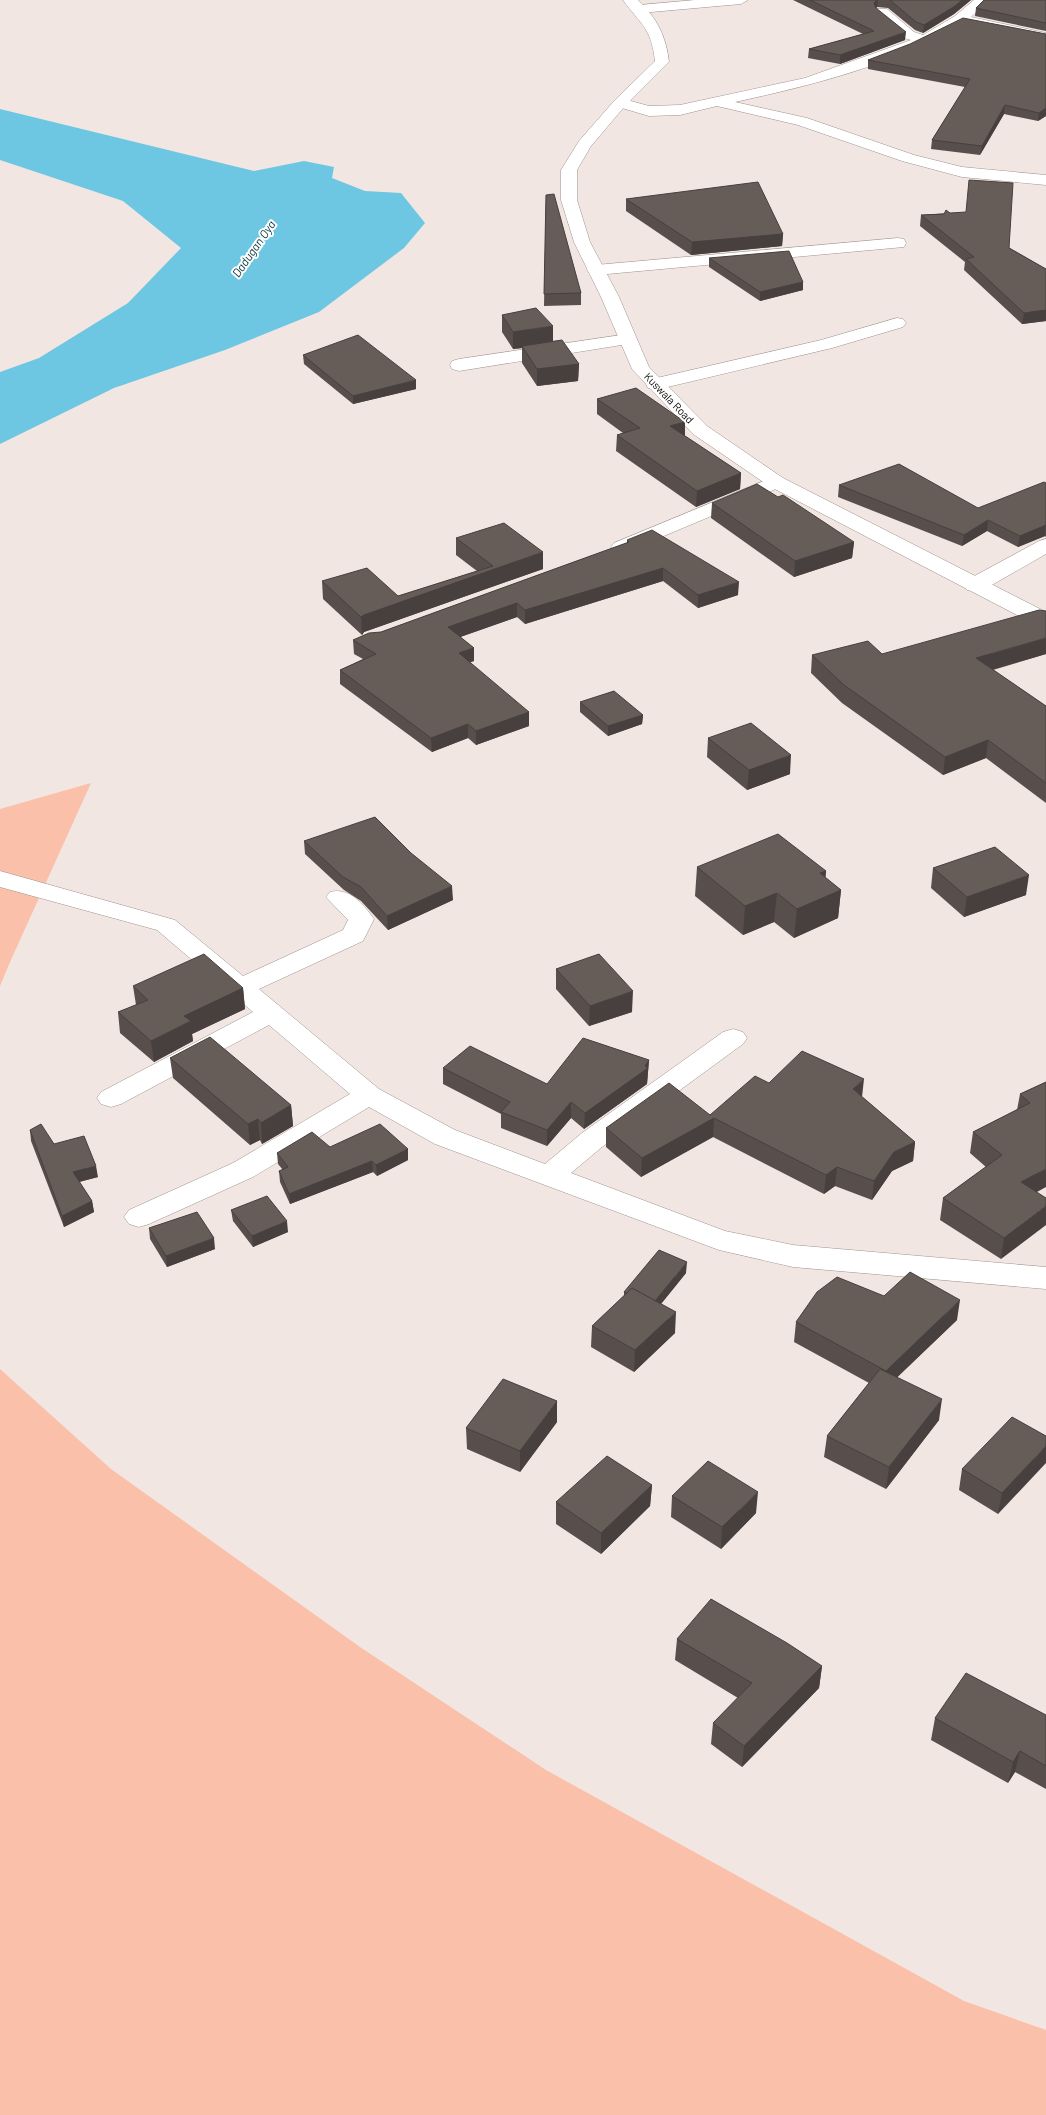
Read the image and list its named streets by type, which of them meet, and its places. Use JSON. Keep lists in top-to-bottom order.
{
  "streets": {
    "street": ["Kuswala Road"]
  },
  "water": ["Dadugan Oya"]
}
